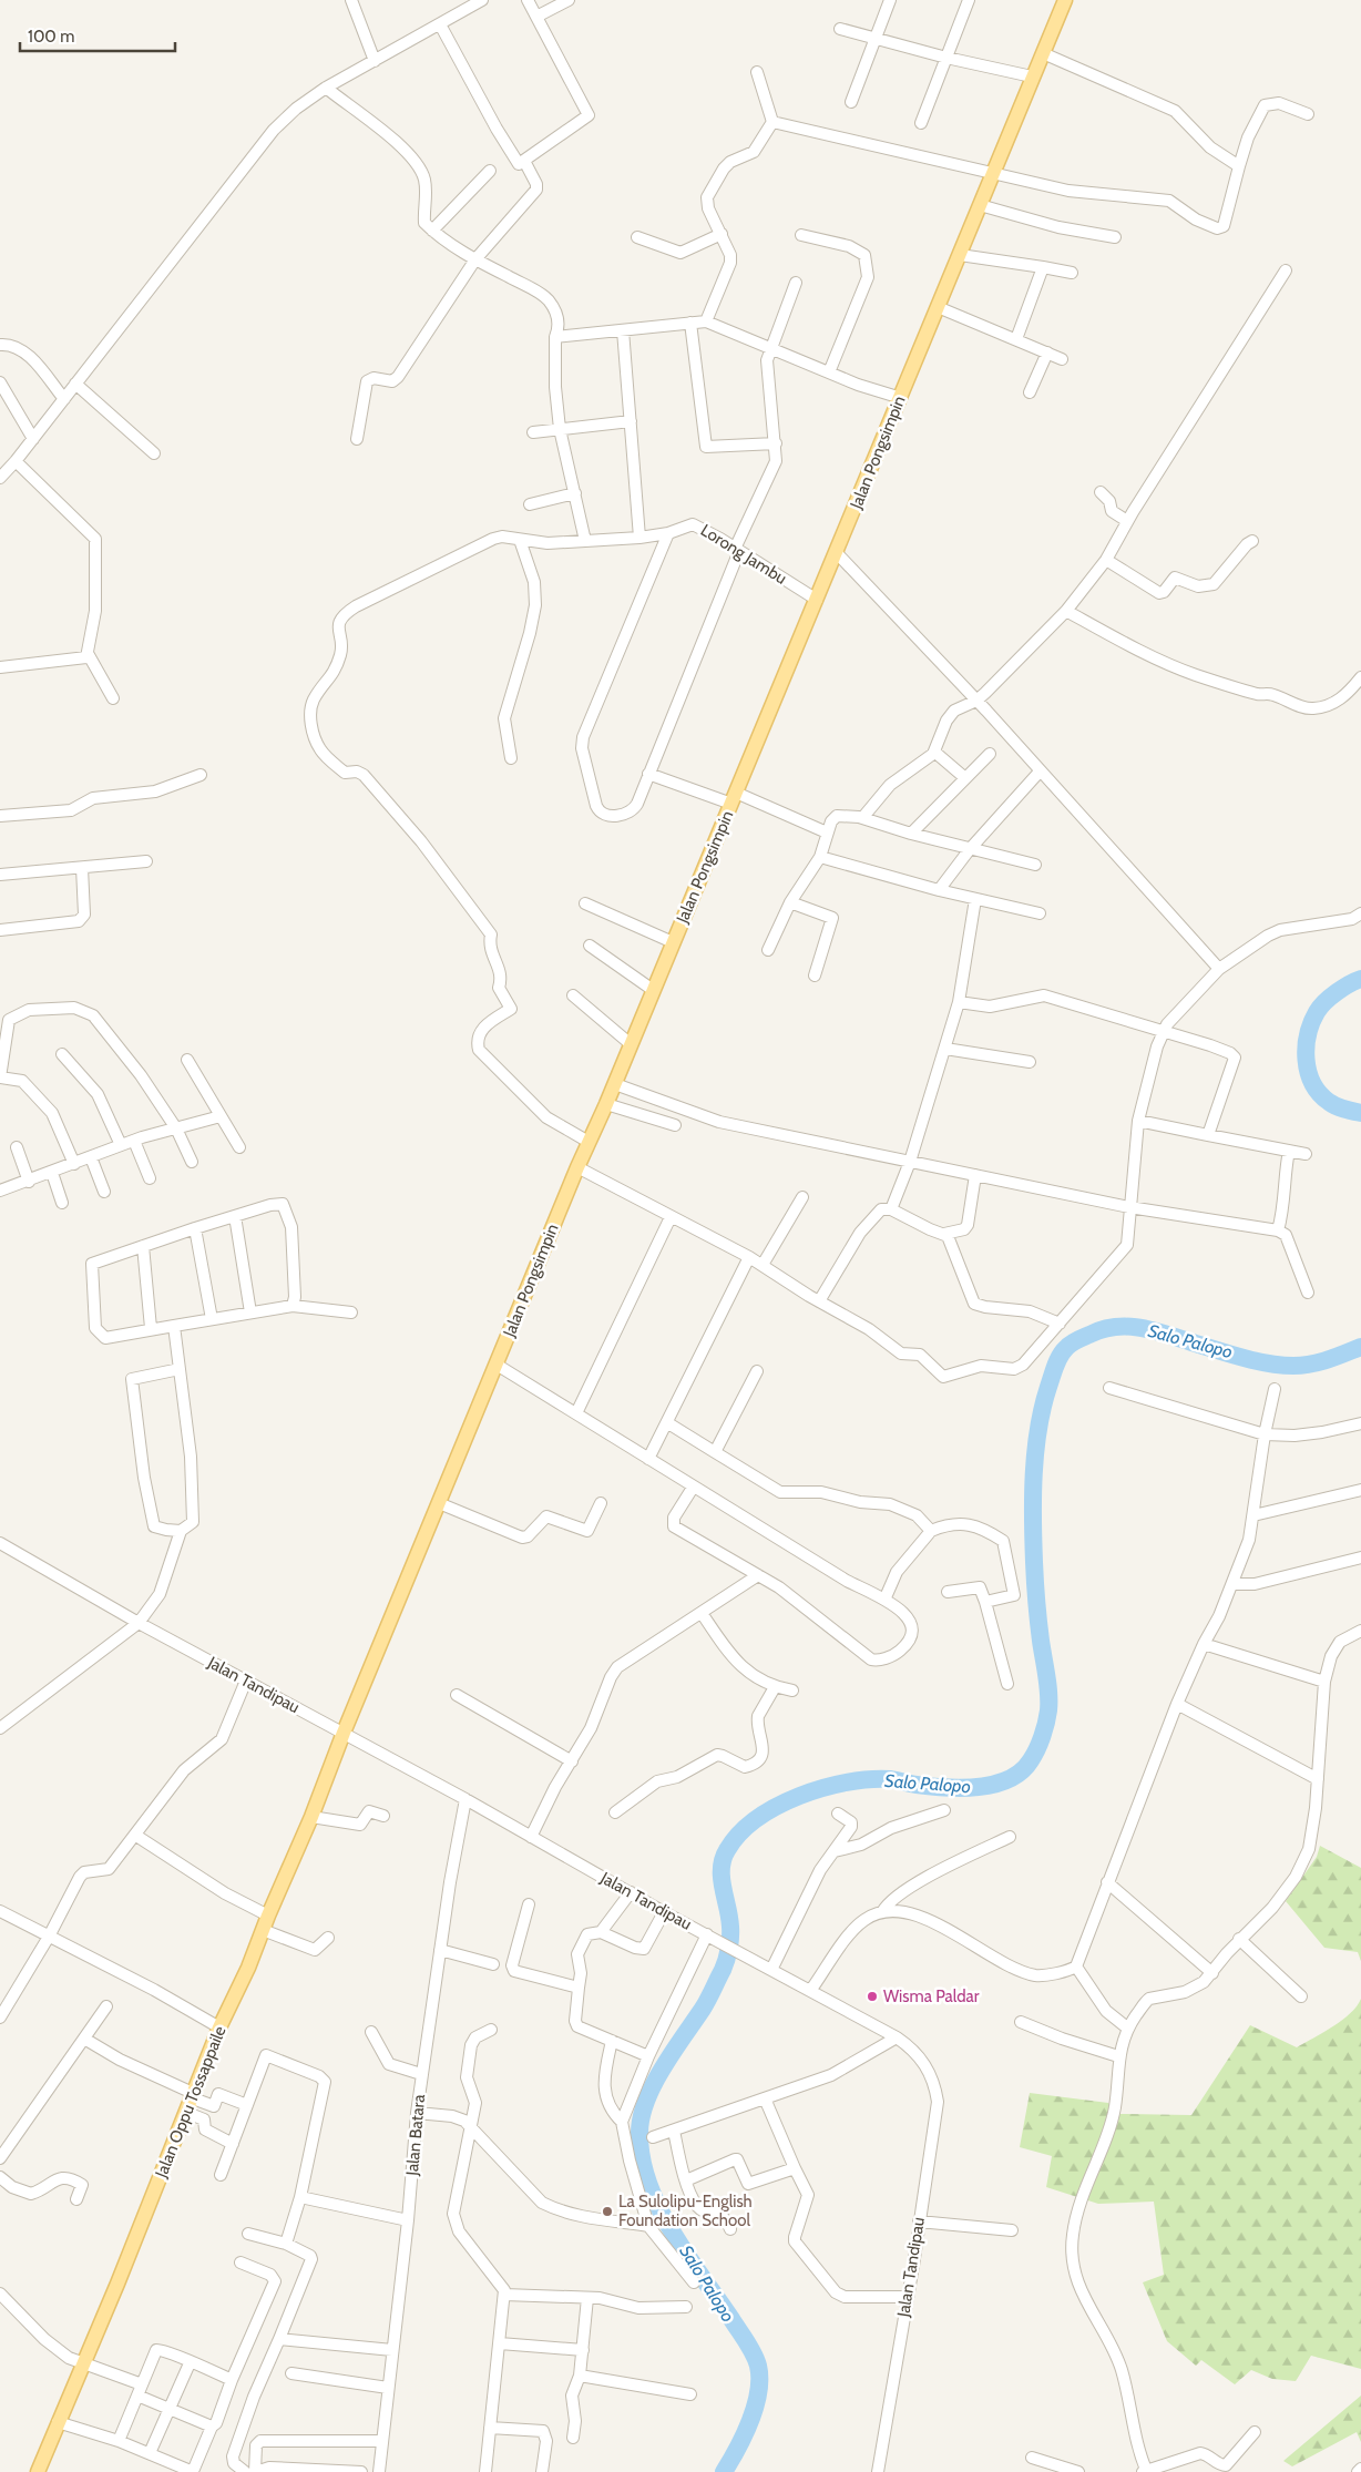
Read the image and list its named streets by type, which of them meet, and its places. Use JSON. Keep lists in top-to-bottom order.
{
  "streets": {
    "main road": ["Jalan Pongsimpin", "Jalan Oppu Tossappaile"],
    "street": ["Lorong Jambu", "Jalan Tandipau", "Jalan Batara"]
  },
  "crossings": [
    ["Jalan Pongsimpin", "Lorong Jambu"],
    ["Jalan Pongsimpin", "Jalan Tandipau"],
    ["Jalan Pongsimpin", "Jalan Oppu Tossappaile"],
    ["Jalan Tandipau", "Jalan Oppu Tossappaile"],
    ["Jalan Tandipau", "Jalan Batara"]
  ],
  "water": ["Salo Palopo"],
  "places": ["Wisma Paldar", "La Sulolipu-English Foundation School"],
  "scale_bar": "100 m"
}
